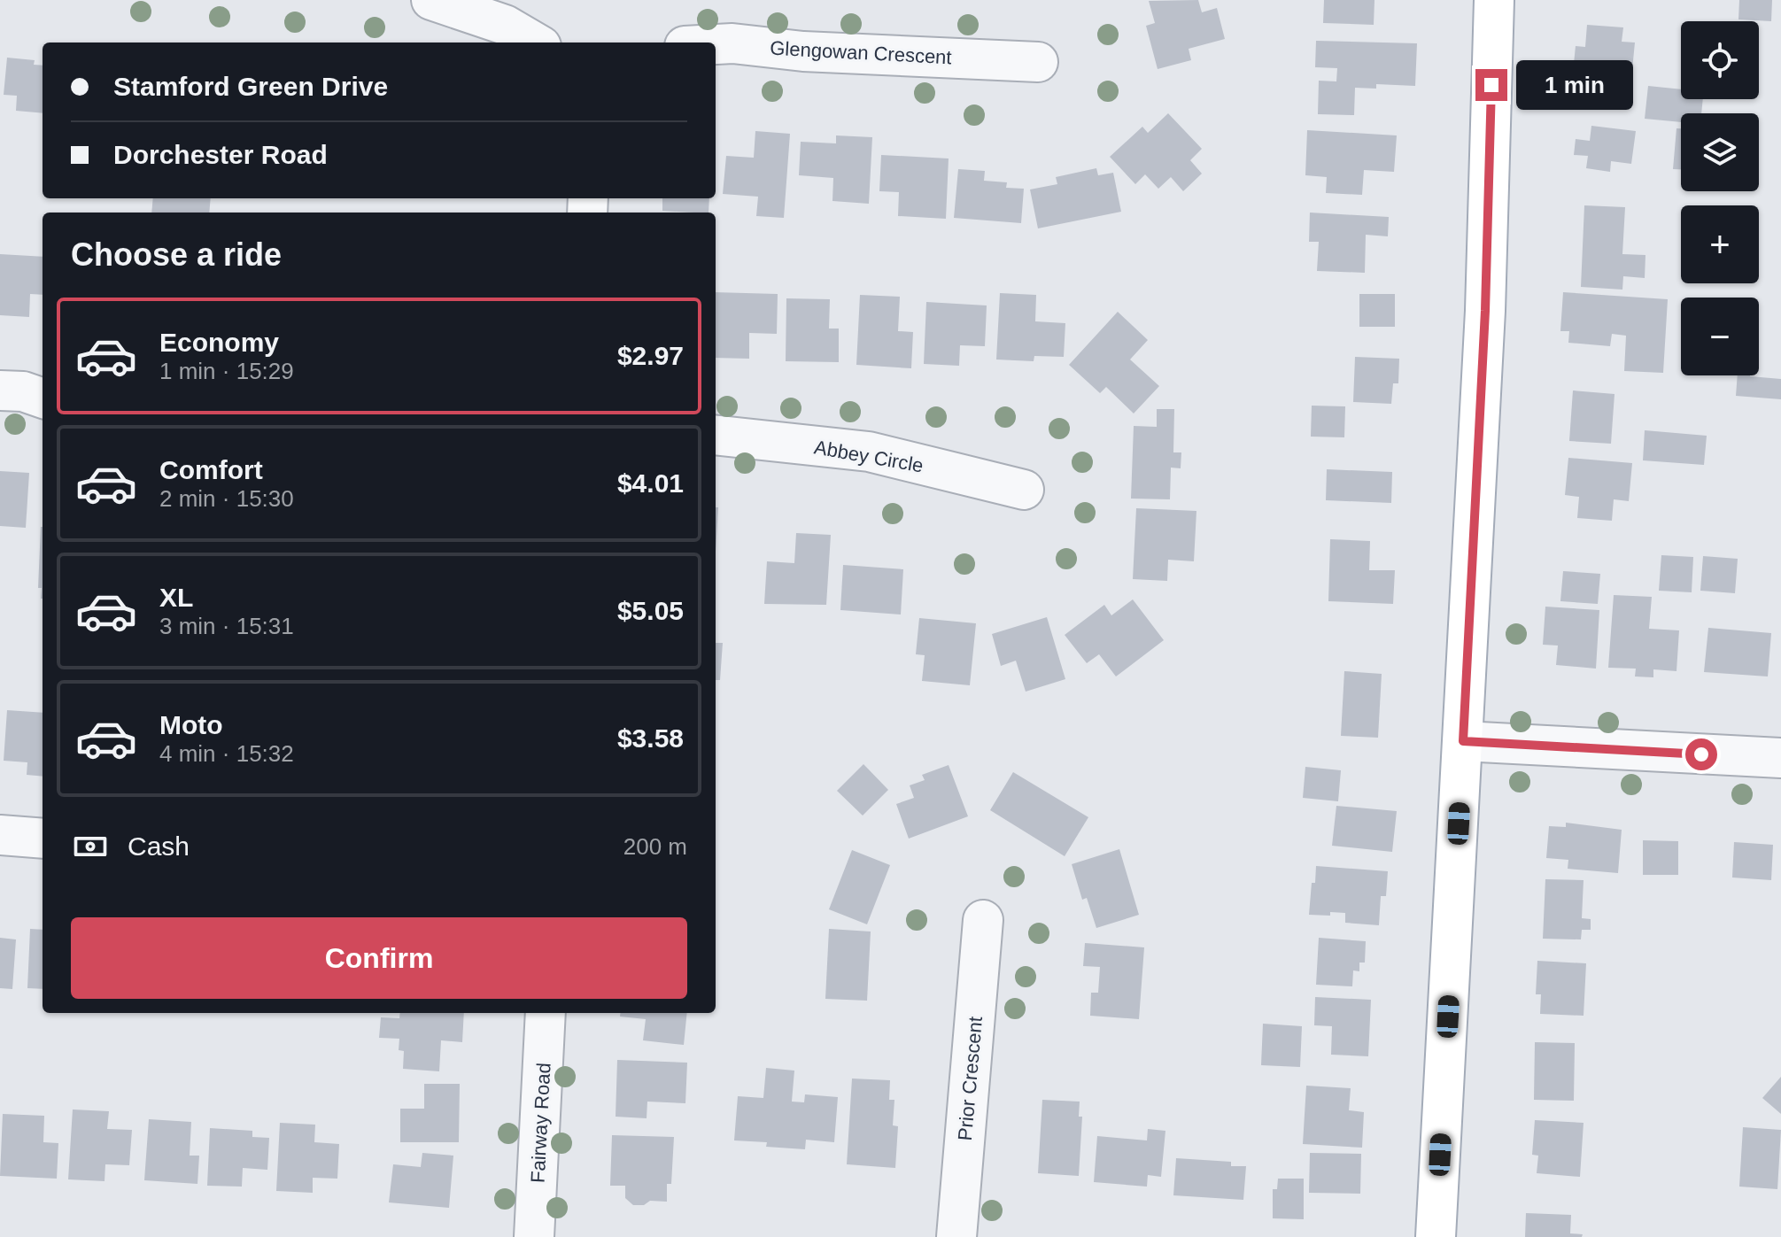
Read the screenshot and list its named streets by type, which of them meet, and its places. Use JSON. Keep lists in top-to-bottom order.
{
  "streets": {
    "street": [
      "Glengowan Crescent",
      "Abbey Circle",
      "Prior Crescent",
      "Fairway Road"
    ]
  },
  "page": {
    "map_buttons": ["+", "−"],
    "banner": ["Stamford Green Drive", "Dorchester Road"],
    "bubble": "1 min",
    "heading": "Choose a ride",
    "list": [
      {
        "name": "Economy",
        "note": "1 min · 15:29",
        "value": "$2.97"
      },
      {
        "name": "Comfort",
        "note": "2 min · 15:30",
        "value": "$4.01"
      },
      {
        "name": "XL",
        "note": "3 min · 15:31",
        "value": "$5.05"
      },
      {
        "name": "Moto",
        "note": "4 min · 15:32",
        "value": "$3.58"
      }
    ],
    "pay": ["Cash", "200 m"],
    "buttons": "Confirm"
  }
}
